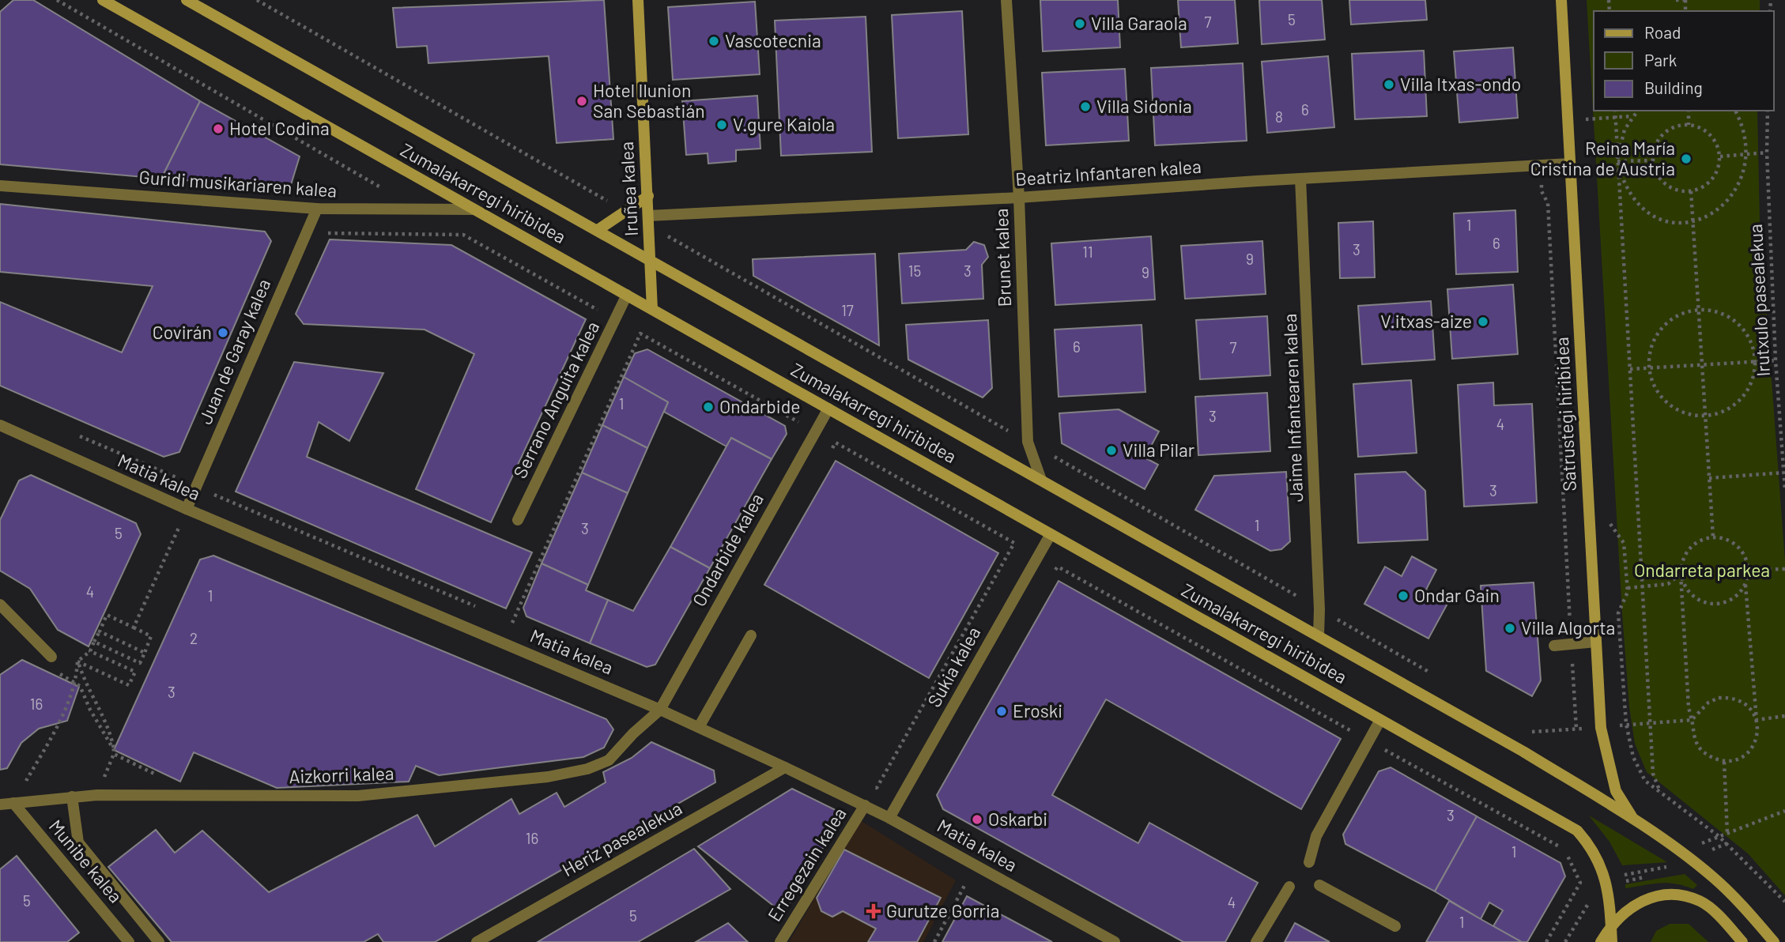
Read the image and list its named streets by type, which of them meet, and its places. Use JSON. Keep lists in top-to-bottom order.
{
  "streets": {
    "main road": ["Iruñea kalea", "Zumalakarregi hiribidea", "Satrustegi hiribidea"],
    "street": [
      "Beatriz Infantaren kalea",
      "Guridi musikariaren kalea",
      "Brunet kalea",
      "Juan de Garay kalea",
      "Serrano Anguita kalea",
      "Jaime Infantearen kalea",
      "Matia kalea",
      "Ondarbide kalea",
      "Sukia kalea",
      "Aizkorri kalea",
      "Heriz pasealekua",
      "Munibe kalea",
      "Erregezain kalea"
    ],
    "path": ["Irutxulo pasealekua"]
  },
  "crossings": [
    ["Beatriz Infantaren kalea", "Iruñea kalea"],
    ["Beatriz Infantaren kalea", "Brunet kalea"],
    ["Beatriz Infantaren kalea", "Jaime Infantearen kalea"],
    ["Beatriz Infantaren kalea", "Satrustegi hiribidea"],
    ["Guridi musikariaren kalea", "Zumalakarregi hiribidea"],
    ["Guridi musikariaren kalea", "Juan de Garay kalea"],
    ["Iruñea kalea", "Zumalakarregi hiribidea"],
    ["Zumalakarregi hiribidea", "Brunet kalea"],
    ["Zumalakarregi hiribidea", "Serrano Anguita kalea"],
    ["Zumalakarregi hiribidea", "Jaime Infantearen kalea"],
    ["Zumalakarregi hiribidea", "Satrustegi hiribidea"],
    ["Zumalakarregi hiribidea", "Ondarbide kalea"],
    ["Zumalakarregi hiribidea", "Sukia kalea"],
    ["Juan de Garay kalea", "Matia kalea"],
    ["Matia kalea", "Ondarbide kalea"],
    ["Matia kalea", "Sukia kalea"],
    ["Matia kalea", "Aizkorri kalea"],
    ["Matia kalea", "Heriz pasealekua"],
    ["Matia kalea", "Erregezain kalea"],
    ["Ondarbide kalea", "Aizkorri kalea"],
    ["Aizkorri kalea", "Munibe kalea"]
  ],
  "parks": ["Ondarreta parkea"],
  "places": {
    "other": [
      "Villa Garaola",
      "Vascotecnia",
      "Villa Itxas-ondo",
      "Hotel Ilunion San Sebastián",
      "Villa Sidonia",
      "V.gure Kaiola",
      "Hotel Codina",
      "Reina María Cristina de Austria",
      "V.itxas-aize",
      "Covirán",
      "Ondarbide",
      "Villa Pilar",
      "Ondar Gain",
      "Villa Algorta",
      "Eroski",
      "Oskarbi"
    ],
    "health": ["Gurutze Gorria"]
  },
  "house_numbers": [
    "5",
    "7",
    "6",
    "8",
    "1",
    "6",
    "3",
    "11",
    "9",
    "15",
    "3",
    "9",
    "17",
    "6",
    "7",
    "1",
    "3",
    "4",
    "3",
    "1",
    "3",
    "5",
    "4",
    "1",
    "2",
    "3",
    "16",
    "3",
    "16",
    "1",
    "5",
    "4",
    "5",
    "1"
  ],
  "legend": ["Road", "Park", "Building"]
}
